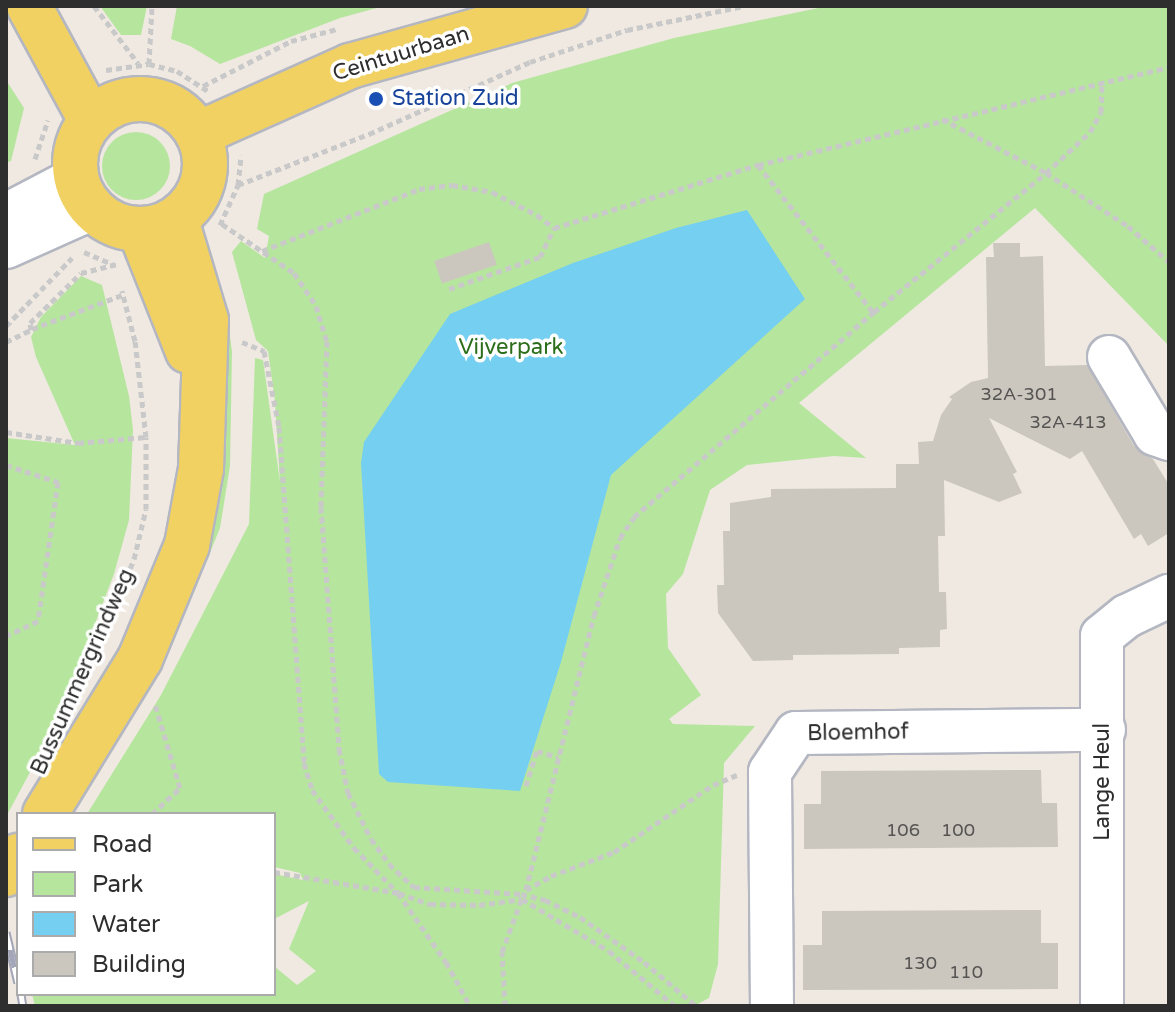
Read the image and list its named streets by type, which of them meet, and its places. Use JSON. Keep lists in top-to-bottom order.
{
  "streets": {
    "main road": ["Ceintuurbaan", "Bussummergrindweg"],
    "street": ["Bloemhof", "Lange Heul"]
  },
  "crossings": [
    ["Ceintuurbaan", "Bussummergrindweg"],
    ["Bloemhof", "Lange Heul"]
  ],
  "parks": ["Vijverpark"],
  "places": ["Station Zuid"],
  "house_numbers": [
    "32A-301",
    "32A-413",
    "106",
    "100",
    "130",
    "110"
  ],
  "legend": [
    "Road",
    "Park",
    "Water",
    "Building"
  ]
}
